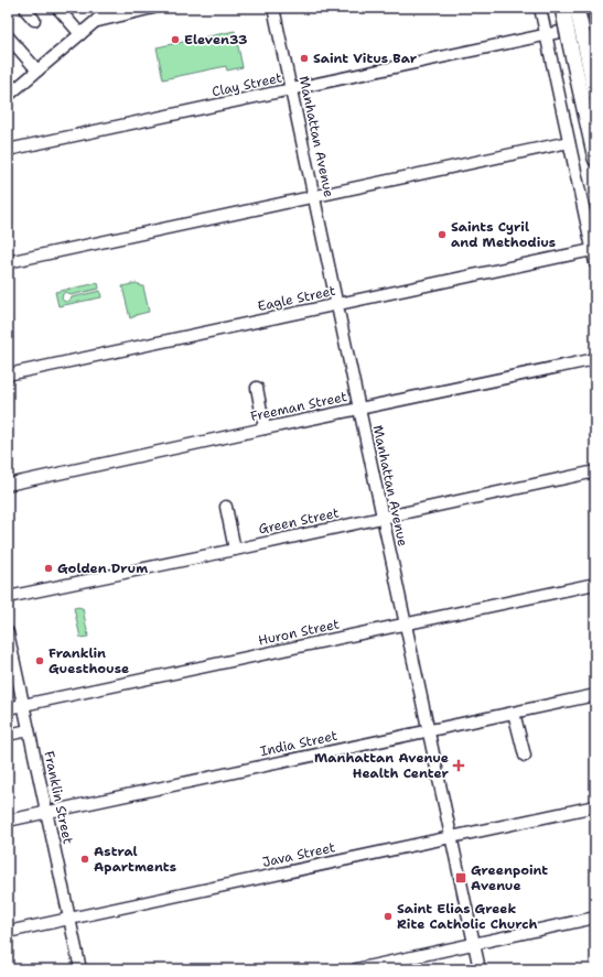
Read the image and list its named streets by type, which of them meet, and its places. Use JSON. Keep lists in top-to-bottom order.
{
  "streets": {
    "street": [
      "Clay Street",
      "Manhattan Avenue",
      "Eagle Street",
      "Freeman Street",
      "Green Street",
      "Huron Street",
      "India Street",
      "Franklin Street",
      "Java Street"
    ]
  },
  "crossings": [
    ["Clay Street", "Manhattan Avenue"],
    ["Manhattan Avenue", "Eagle Street"],
    ["Manhattan Avenue", "Freeman Street"],
    ["Manhattan Avenue", "Green Street"],
    ["Manhattan Avenue", "Huron Street"],
    ["Manhattan Avenue", "India Street"],
    ["Manhattan Avenue", "Java Street"],
    ["Huron Street", "Franklin Street"],
    ["India Street", "Franklin Street"],
    ["Franklin Street", "Java Street"]
  ],
  "places": {
    "other": [
      "Eleven33",
      "Saint Vitus Bar",
      "Saints Cyril and Methodius",
      "Golden Drum",
      "Franklin Guesthouse",
      "Astral Apartments",
      "Saint Elias Greek Rite Catholic Church"
    ],
    "health": ["Manhattan Avenue Health Center"],
    "transit": ["Greenpoint Avenue"]
  }
}
